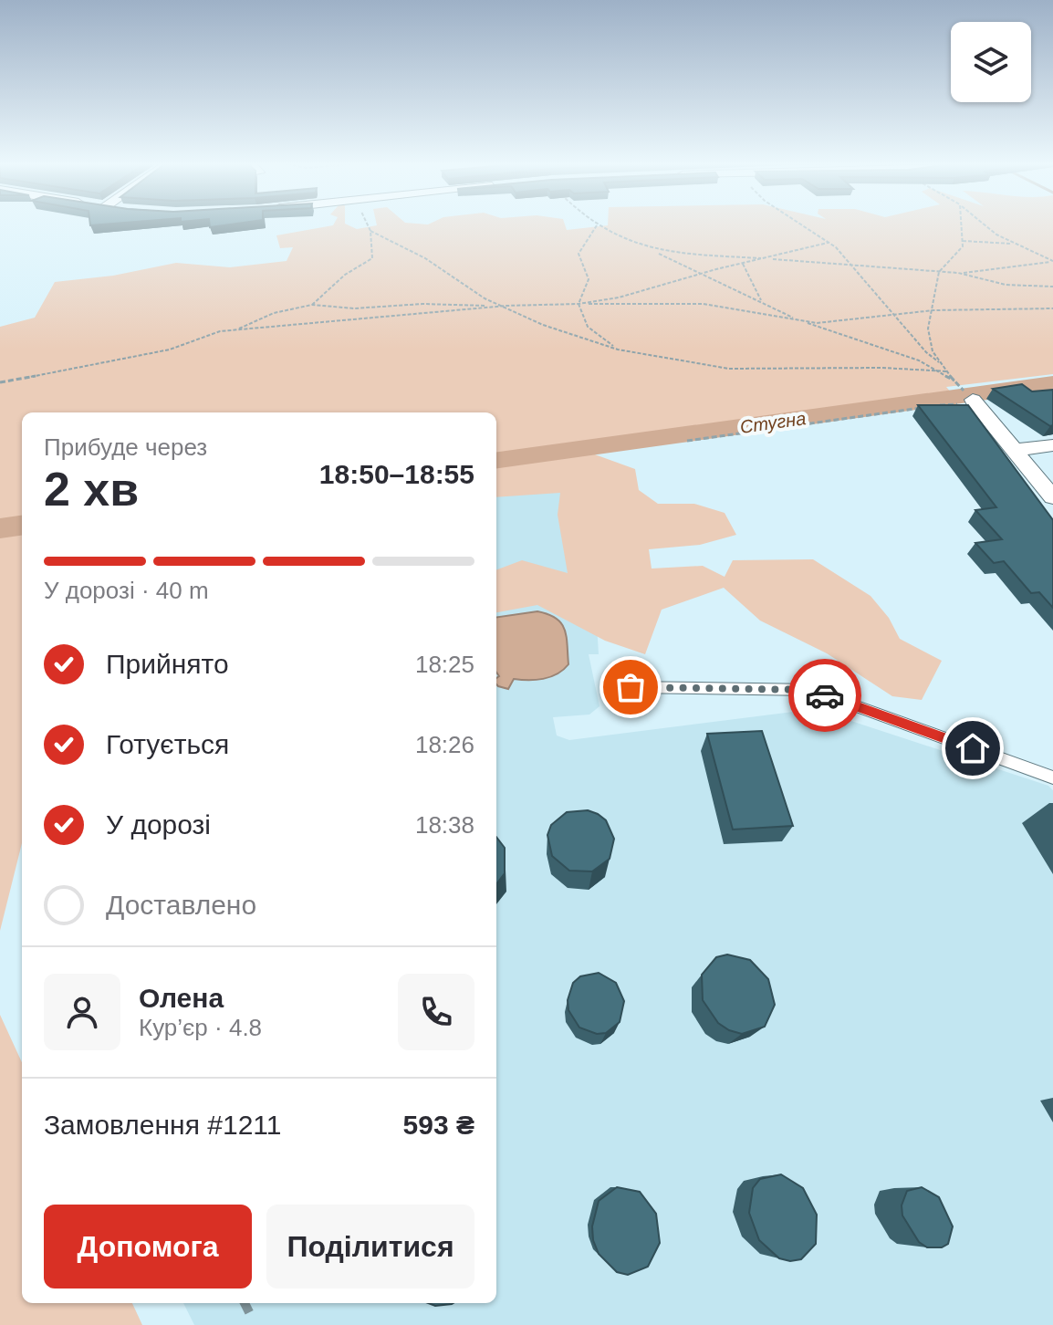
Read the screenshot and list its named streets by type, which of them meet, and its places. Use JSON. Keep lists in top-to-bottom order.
{
  "water": ["Стугна"],
  "page": {
    "heading": ["2 хв", "Прибуде через", "18:50–18:55"],
    "panel": [
      "Олена",
      "Кур’єр · 4.8",
      "Замовлення #1211",
      "593 ₴"
    ],
    "bar": "У дорозі · 40 m",
    "list": [
      ["Прийнято", "18:25"],
      ["Готується", "18:26"],
      ["У дорозі", "18:38"],
      "Доставлено"
    ],
    "buttons": ["Допомога", "Поділитися"]
  }
}
